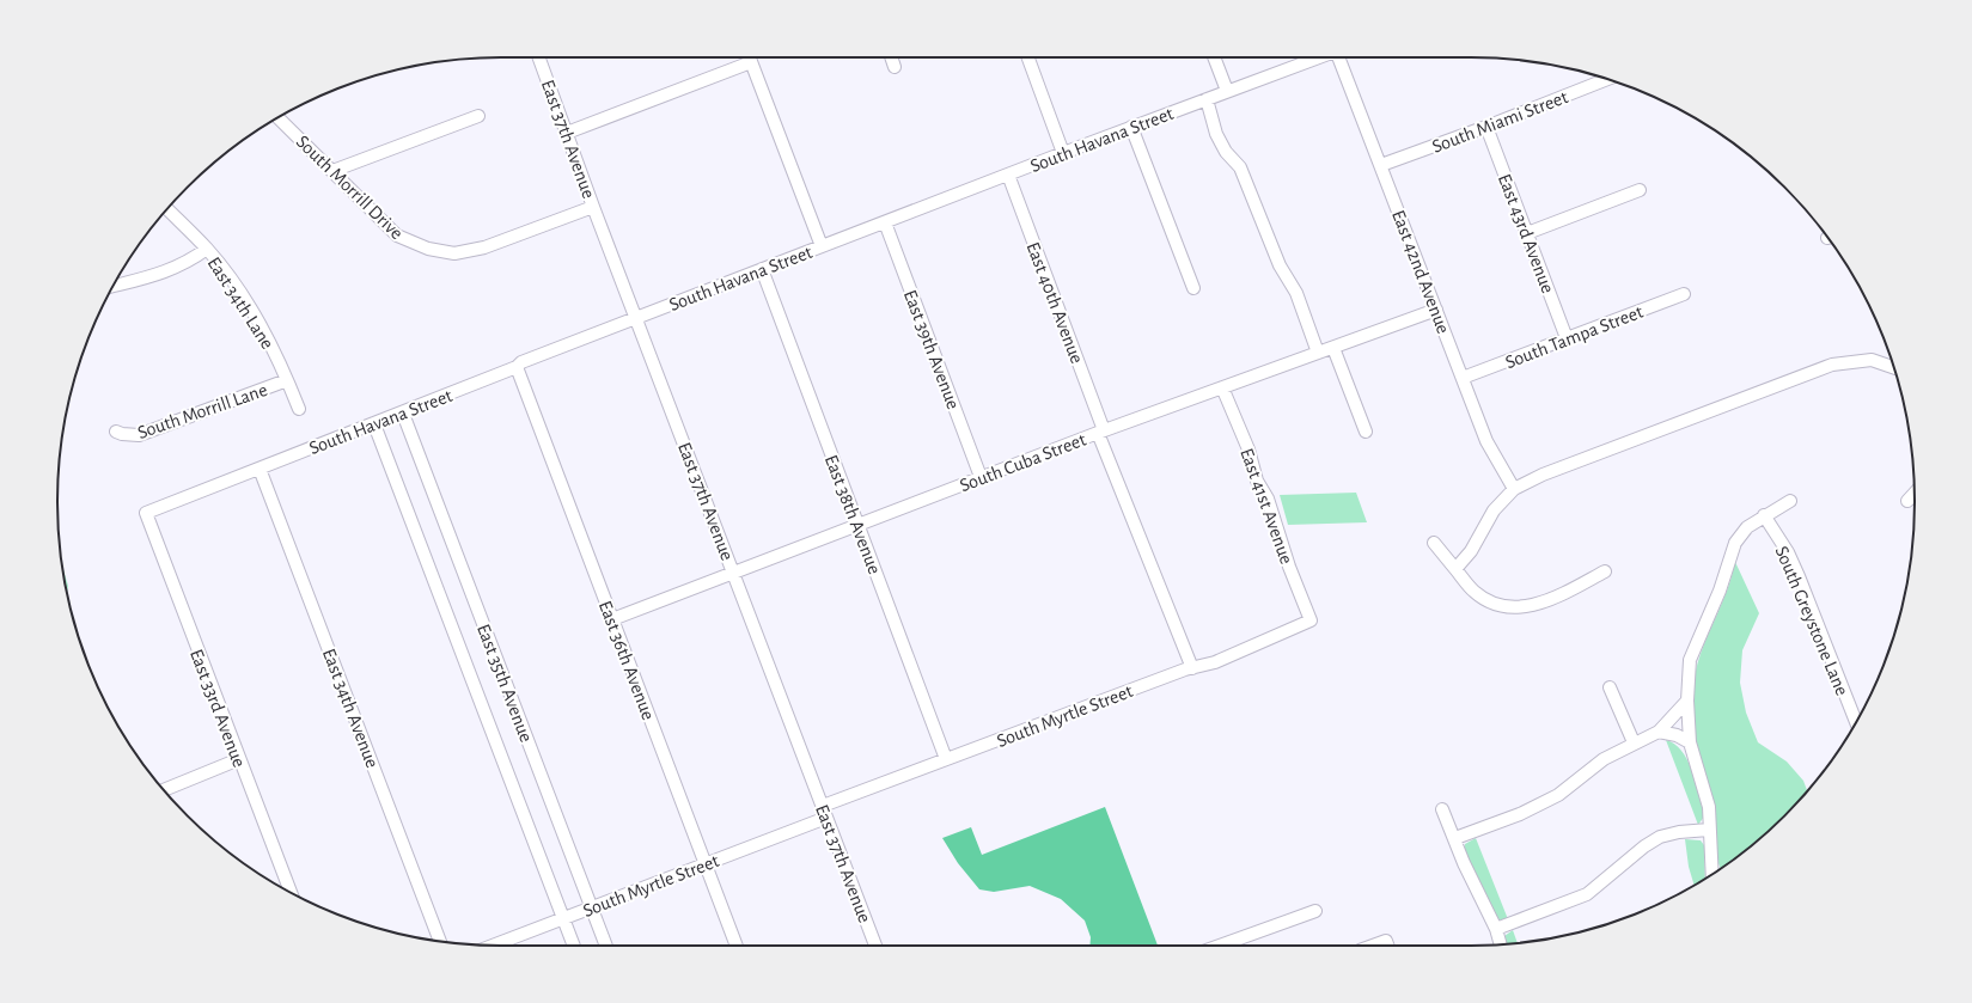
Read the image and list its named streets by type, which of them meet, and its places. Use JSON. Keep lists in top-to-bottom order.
{
  "streets": {
    "street": [
      "South Miami Street",
      "East 37th Avenue",
      "South Havana Street",
      "South Morrill Drive",
      "East 43rd Avenue",
      "East 42nd Avenue",
      "East 34th Lane",
      "East 40th Avenue",
      "South Tampa Street",
      "East 39th Avenue",
      "South Morrill Lane",
      "South Cuba Street",
      "East 41st Avenue",
      "East 38th Avenue",
      "South Greystone Lane",
      "East 36th Avenue",
      "East 35th Avenue",
      "East 33rd Avenue",
      "East 34th Avenue",
      "South Myrtle Street"
    ]
  },
  "crossings": [
    ["South Miami Street", "East 43rd Avenue"],
    ["South Miami Street", "East 42nd Avenue"],
    ["East 37th Avenue", "South Havana Street"],
    ["East 37th Avenue", "South Morrill Drive"],
    ["East 37th Avenue", "South Cuba Street"],
    ["East 37th Avenue", "South Myrtle Street"],
    ["South Havana Street", "East 40th Avenue"],
    ["South Havana Street", "East 39th Avenue"],
    ["South Havana Street", "East 38th Avenue"],
    ["South Havana Street", "East 36th Avenue"],
    ["South Havana Street", "East 35th Avenue"],
    ["South Havana Street", "East 33rd Avenue"],
    ["South Havana Street", "East 34th Avenue"],
    ["East 43rd Avenue", "South Tampa Street"],
    ["East 42nd Avenue", "South Tampa Street"],
    ["East 42nd Avenue", "South Cuba Street"],
    ["East 34th Lane", "South Morrill Lane"],
    ["East 40th Avenue", "South Cuba Street"],
    ["East 40th Avenue", "South Myrtle Street"],
    ["East 39th Avenue", "South Cuba Street"],
    ["South Cuba Street", "East 41st Avenue"],
    ["South Cuba Street", "East 38th Avenue"],
    ["South Cuba Street", "East 36th Avenue"],
    ["East 41st Avenue", "South Myrtle Street"],
    ["East 38th Avenue", "South Myrtle Street"],
    ["East 36th Avenue", "South Myrtle Street"],
    ["East 35th Avenue", "South Myrtle Street"]
  ]
}
